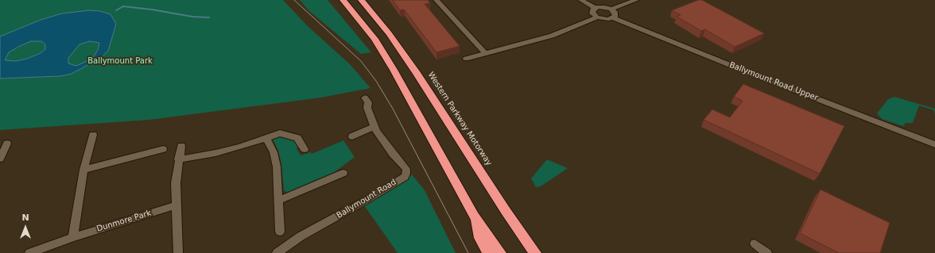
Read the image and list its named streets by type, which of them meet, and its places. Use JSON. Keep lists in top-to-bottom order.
{
  "streets": {
    "highway": ["Western Parkway Motorway"],
    "street": ["Ballymount Road Upper", "Ballymount Road", "Dunmore Park"]
  },
  "parks": ["Ballymount Park"],
  "north": "top"
}
